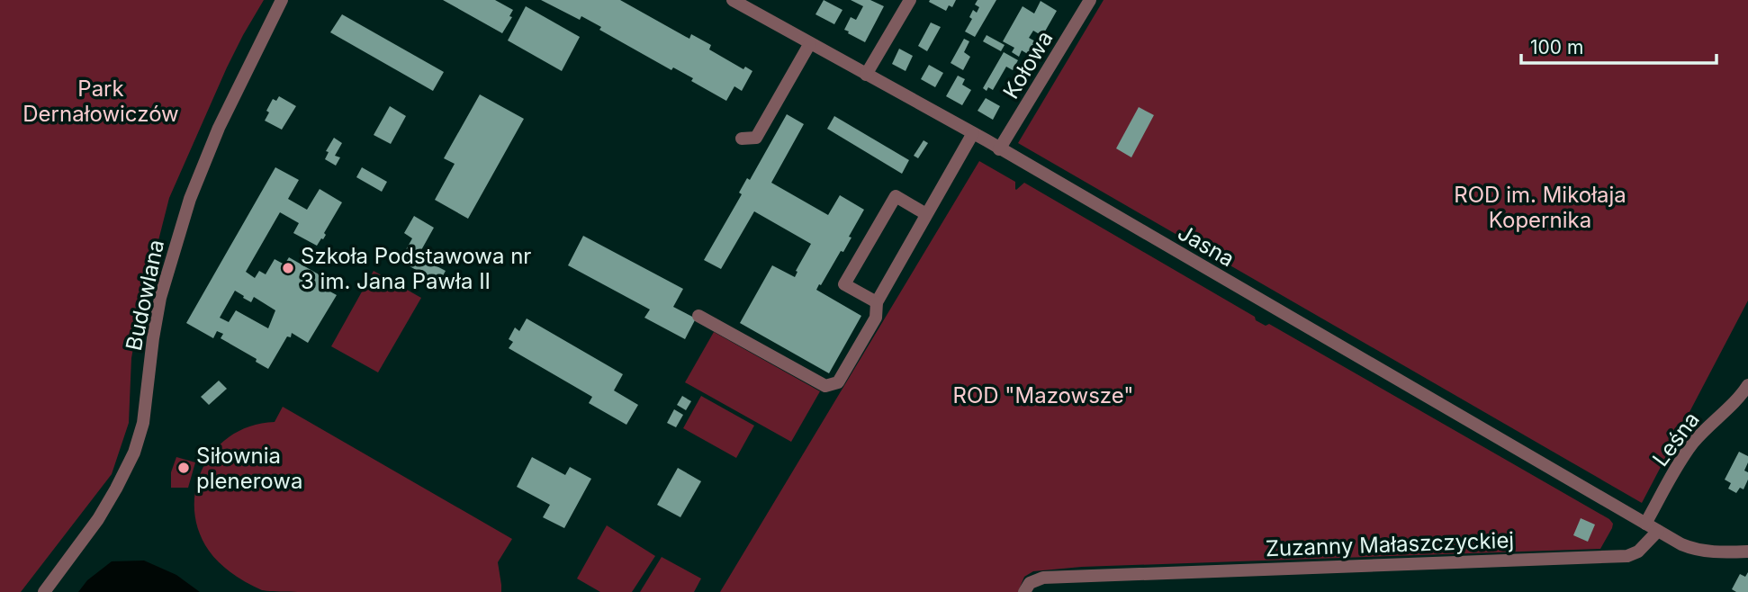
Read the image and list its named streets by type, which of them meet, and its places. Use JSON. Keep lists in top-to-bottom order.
{
  "streets": {
    "street": [
      "Kołowa",
      "Jasna",
      "Budowlana",
      "Leśna",
      "Zuzanny Małaszczyckiej"
    ]
  },
  "crossings": [
    ["Kołowa", "Jasna"],
    ["Jasna", "Leśna"],
    ["Jasna", "Zuzanny Małaszczyckiej"]
  ],
  "parks": ["Park Dernałowiczów", "ROD im. Mikołaja Kopernika", "ROD \"Mazowsze\""],
  "places": ["Szkoła Podstawowa nr 3 im. Jana Pawła II", "Siłownia plenerowa"],
  "scale_bar": "100 m"
}
